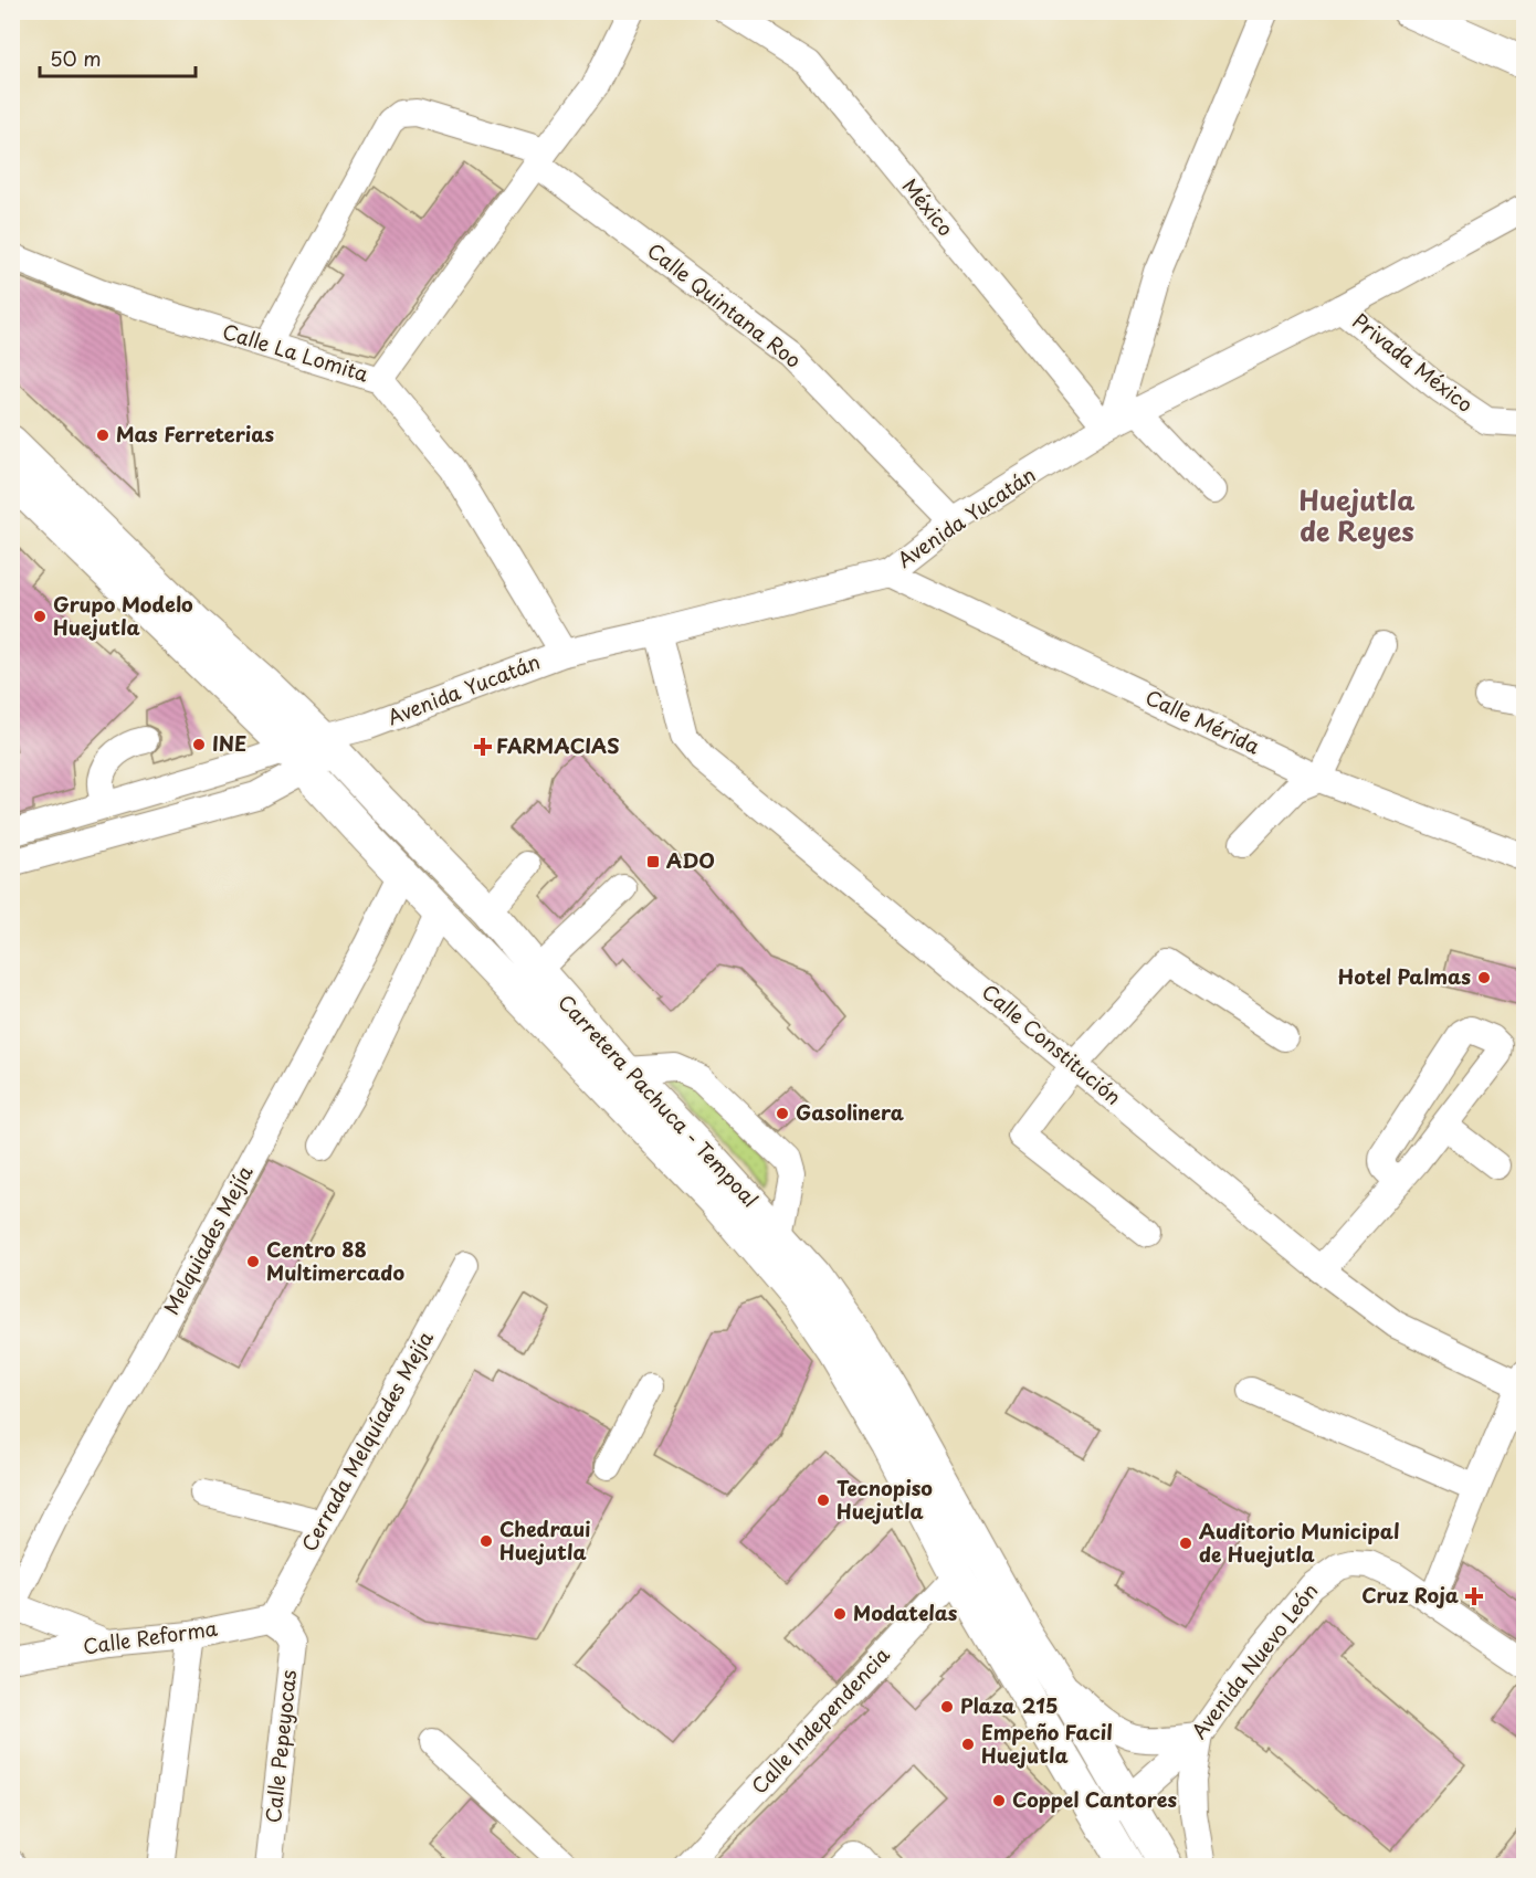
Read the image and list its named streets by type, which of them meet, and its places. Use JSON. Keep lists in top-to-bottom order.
{
  "streets": {
    "main road": ["Carretera Pachuca - Tempoal"],
    "street": [
      "México",
      "Calle Quintana Roo",
      "Calle La Lomita",
      "Privada México",
      "Avenida Yucatán",
      "Calle Mérida",
      "Calle Constitución",
      "Melquiades Mejía",
      "Cerrada Melquíades Mejía",
      "Calle Reforma",
      "Avenida Nuevo León",
      "Calle Independencia",
      "Calle Pepeyocas"
    ]
  },
  "crossings": [
    ["México", "Avenida Yucatán"],
    ["Calle Quintana Roo", "Avenida Yucatán"],
    ["Calle La Lomita", "Avenida Yucatán"],
    ["Privada México", "Avenida Yucatán"],
    ["Avenida Yucatán", "Calle Mérida"],
    ["Avenida Yucatán", "Calle Constitución"],
    ["Avenida Yucatán", "Carretera Pachuca - Tempoal"],
    ["Carretera Pachuca - Tempoal", "Melquiades Mejía"],
    ["Carretera Pachuca - Tempoal", "Avenida Nuevo León"],
    ["Carretera Pachuca - Tempoal", "Calle Independencia"],
    ["Cerrada Melquíades Mejía", "Calle Reforma"],
    ["Cerrada Melquíades Mejía", "Calle Pepeyocas"],
    ["Calle Reforma", "Calle Pepeyocas"]
  ],
  "districts": ["Huejutla de Reyes"],
  "places": {
    "other": [
      "Mas Ferreterias",
      "Grupo Modelo Huejutla",
      "INE",
      "Hotel Palmas",
      "Gasolinera",
      "Centro 88 Multimercado",
      "Tecnopiso Huejutla",
      "Chedraui Huejutla",
      "Auditorio Municipal de Huejutla",
      "Modatelas",
      "Plaza 215",
      "Empeño Facil Huejutla",
      "Coppel Cantores"
    ],
    "health": ["FARMACIAS", "Cruz Roja"],
    "transit": ["ADO"]
  },
  "scale_bar": "50 m"
}
